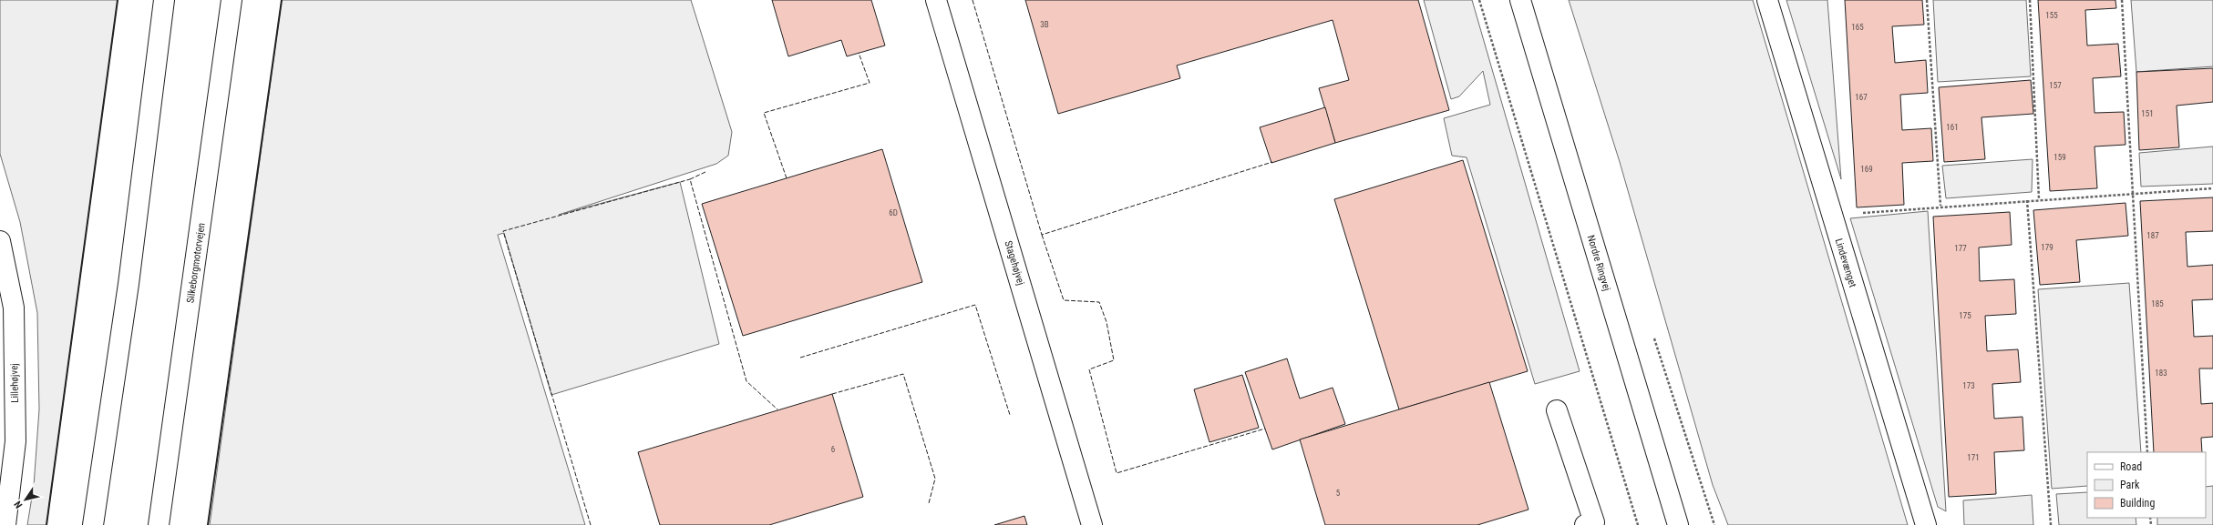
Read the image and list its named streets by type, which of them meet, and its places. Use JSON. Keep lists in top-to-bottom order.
{
  "streets": {
    "main road": [
      "Silkeborgmotorvejen",
      "Stagehøjvej",
      "Nordre Ringvej",
      "Lindevænget",
      "Lillehøjvej"
    ]
  },
  "house_numbers": [
    "155",
    "3B",
    "165",
    "157",
    "167",
    "151",
    "161",
    "159",
    "169",
    "6D",
    "187",
    "179",
    "177",
    "185",
    "175",
    "183",
    "173",
    "6",
    "171",
    "5"
  ],
  "legend": ["Road", "Park", "Building"],
  "north": "bottom left"
}
